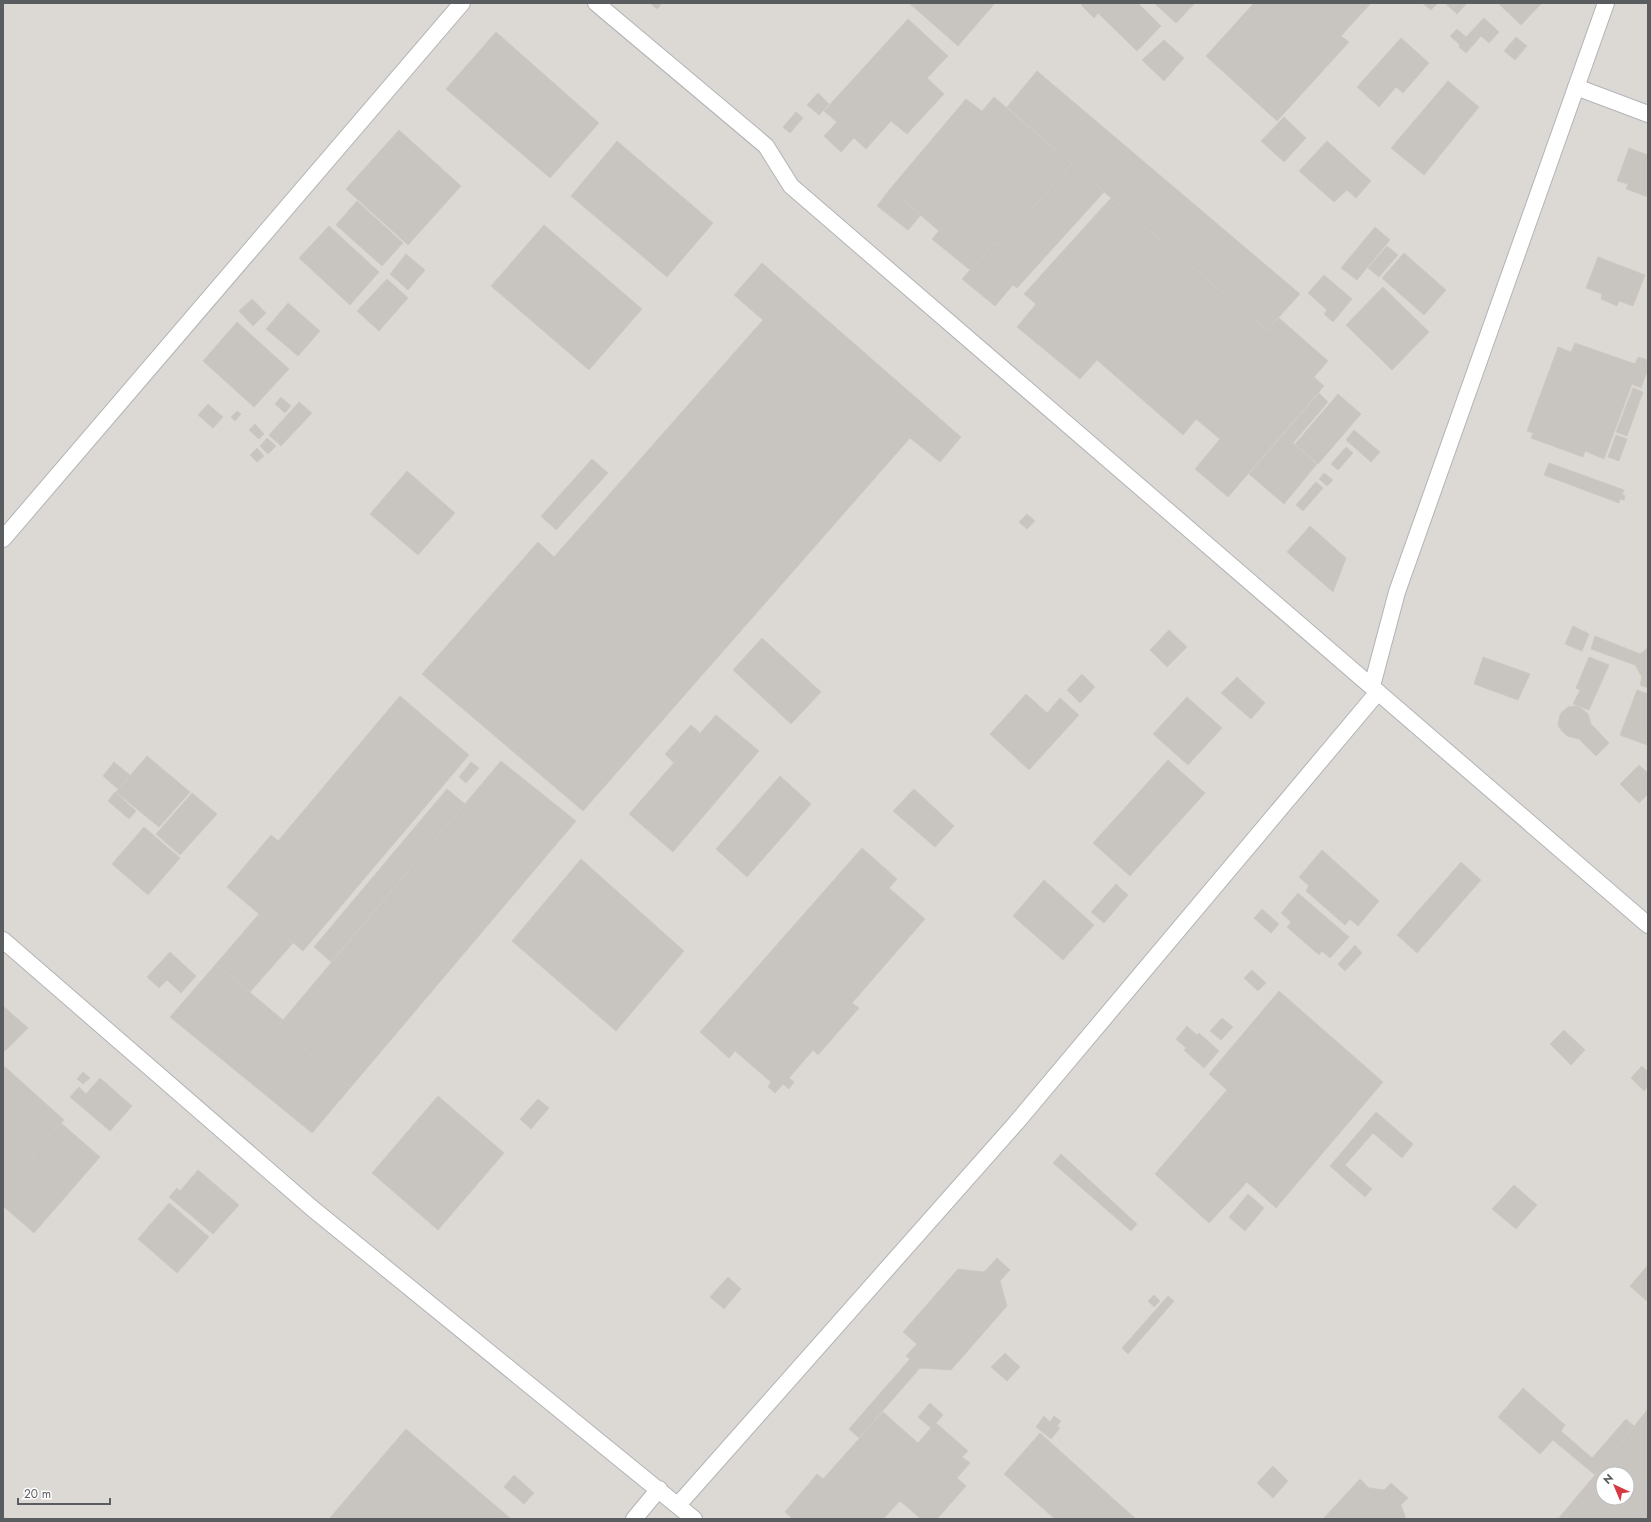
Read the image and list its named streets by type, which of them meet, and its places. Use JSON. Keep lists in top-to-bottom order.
{
  "scale_bar": "20 m",
  "north": "top left"
}
